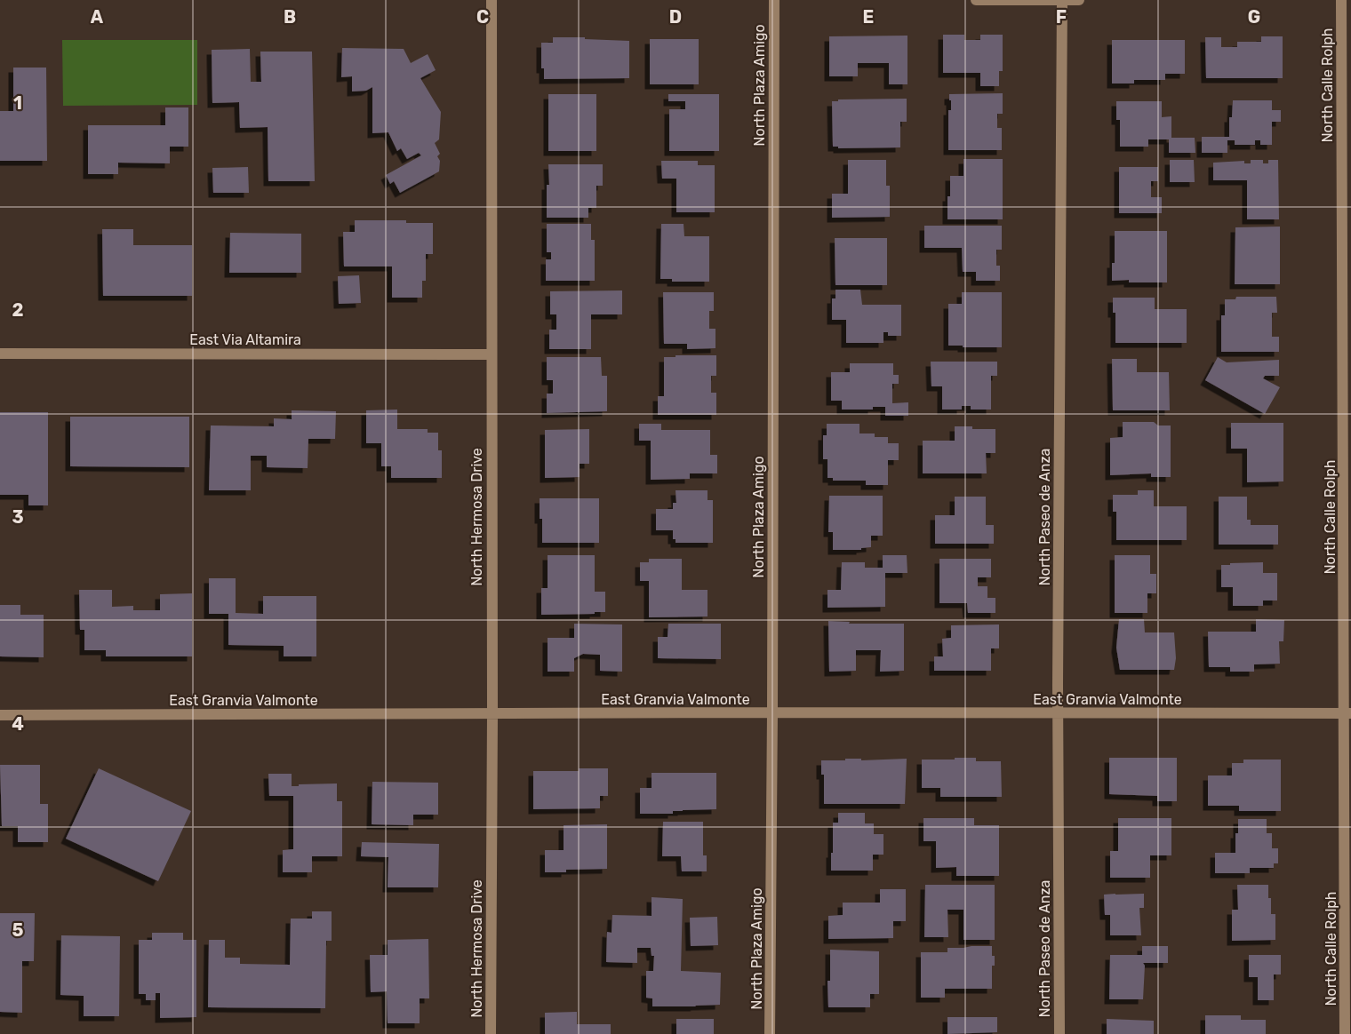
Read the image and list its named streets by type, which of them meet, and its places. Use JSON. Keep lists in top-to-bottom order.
{
  "streets": {
    "street": [
      "North Plaza Amigo",
      "North Calle Rolph",
      "East Via Altamira",
      "North Hermosa Drive",
      "North Paseo de Anza",
      "East Granvia Valmonte"
    ]
  },
  "crossings": [
    ["North Plaza Amigo", "East Granvia Valmonte"],
    ["North Calle Rolph", "East Granvia Valmonte"],
    ["East Via Altamira", "North Hermosa Drive"],
    ["North Hermosa Drive", "East Granvia Valmonte"],
    ["North Paseo de Anza", "East Granvia Valmonte"]
  ],
  "grid": {
    "columns": [
      "A",
      "B",
      "C",
      "D",
      "E",
      "F",
      "G"
    ],
    "rows": [
      "1",
      "2",
      "3",
      "4",
      "5"
    ]
  }
}
